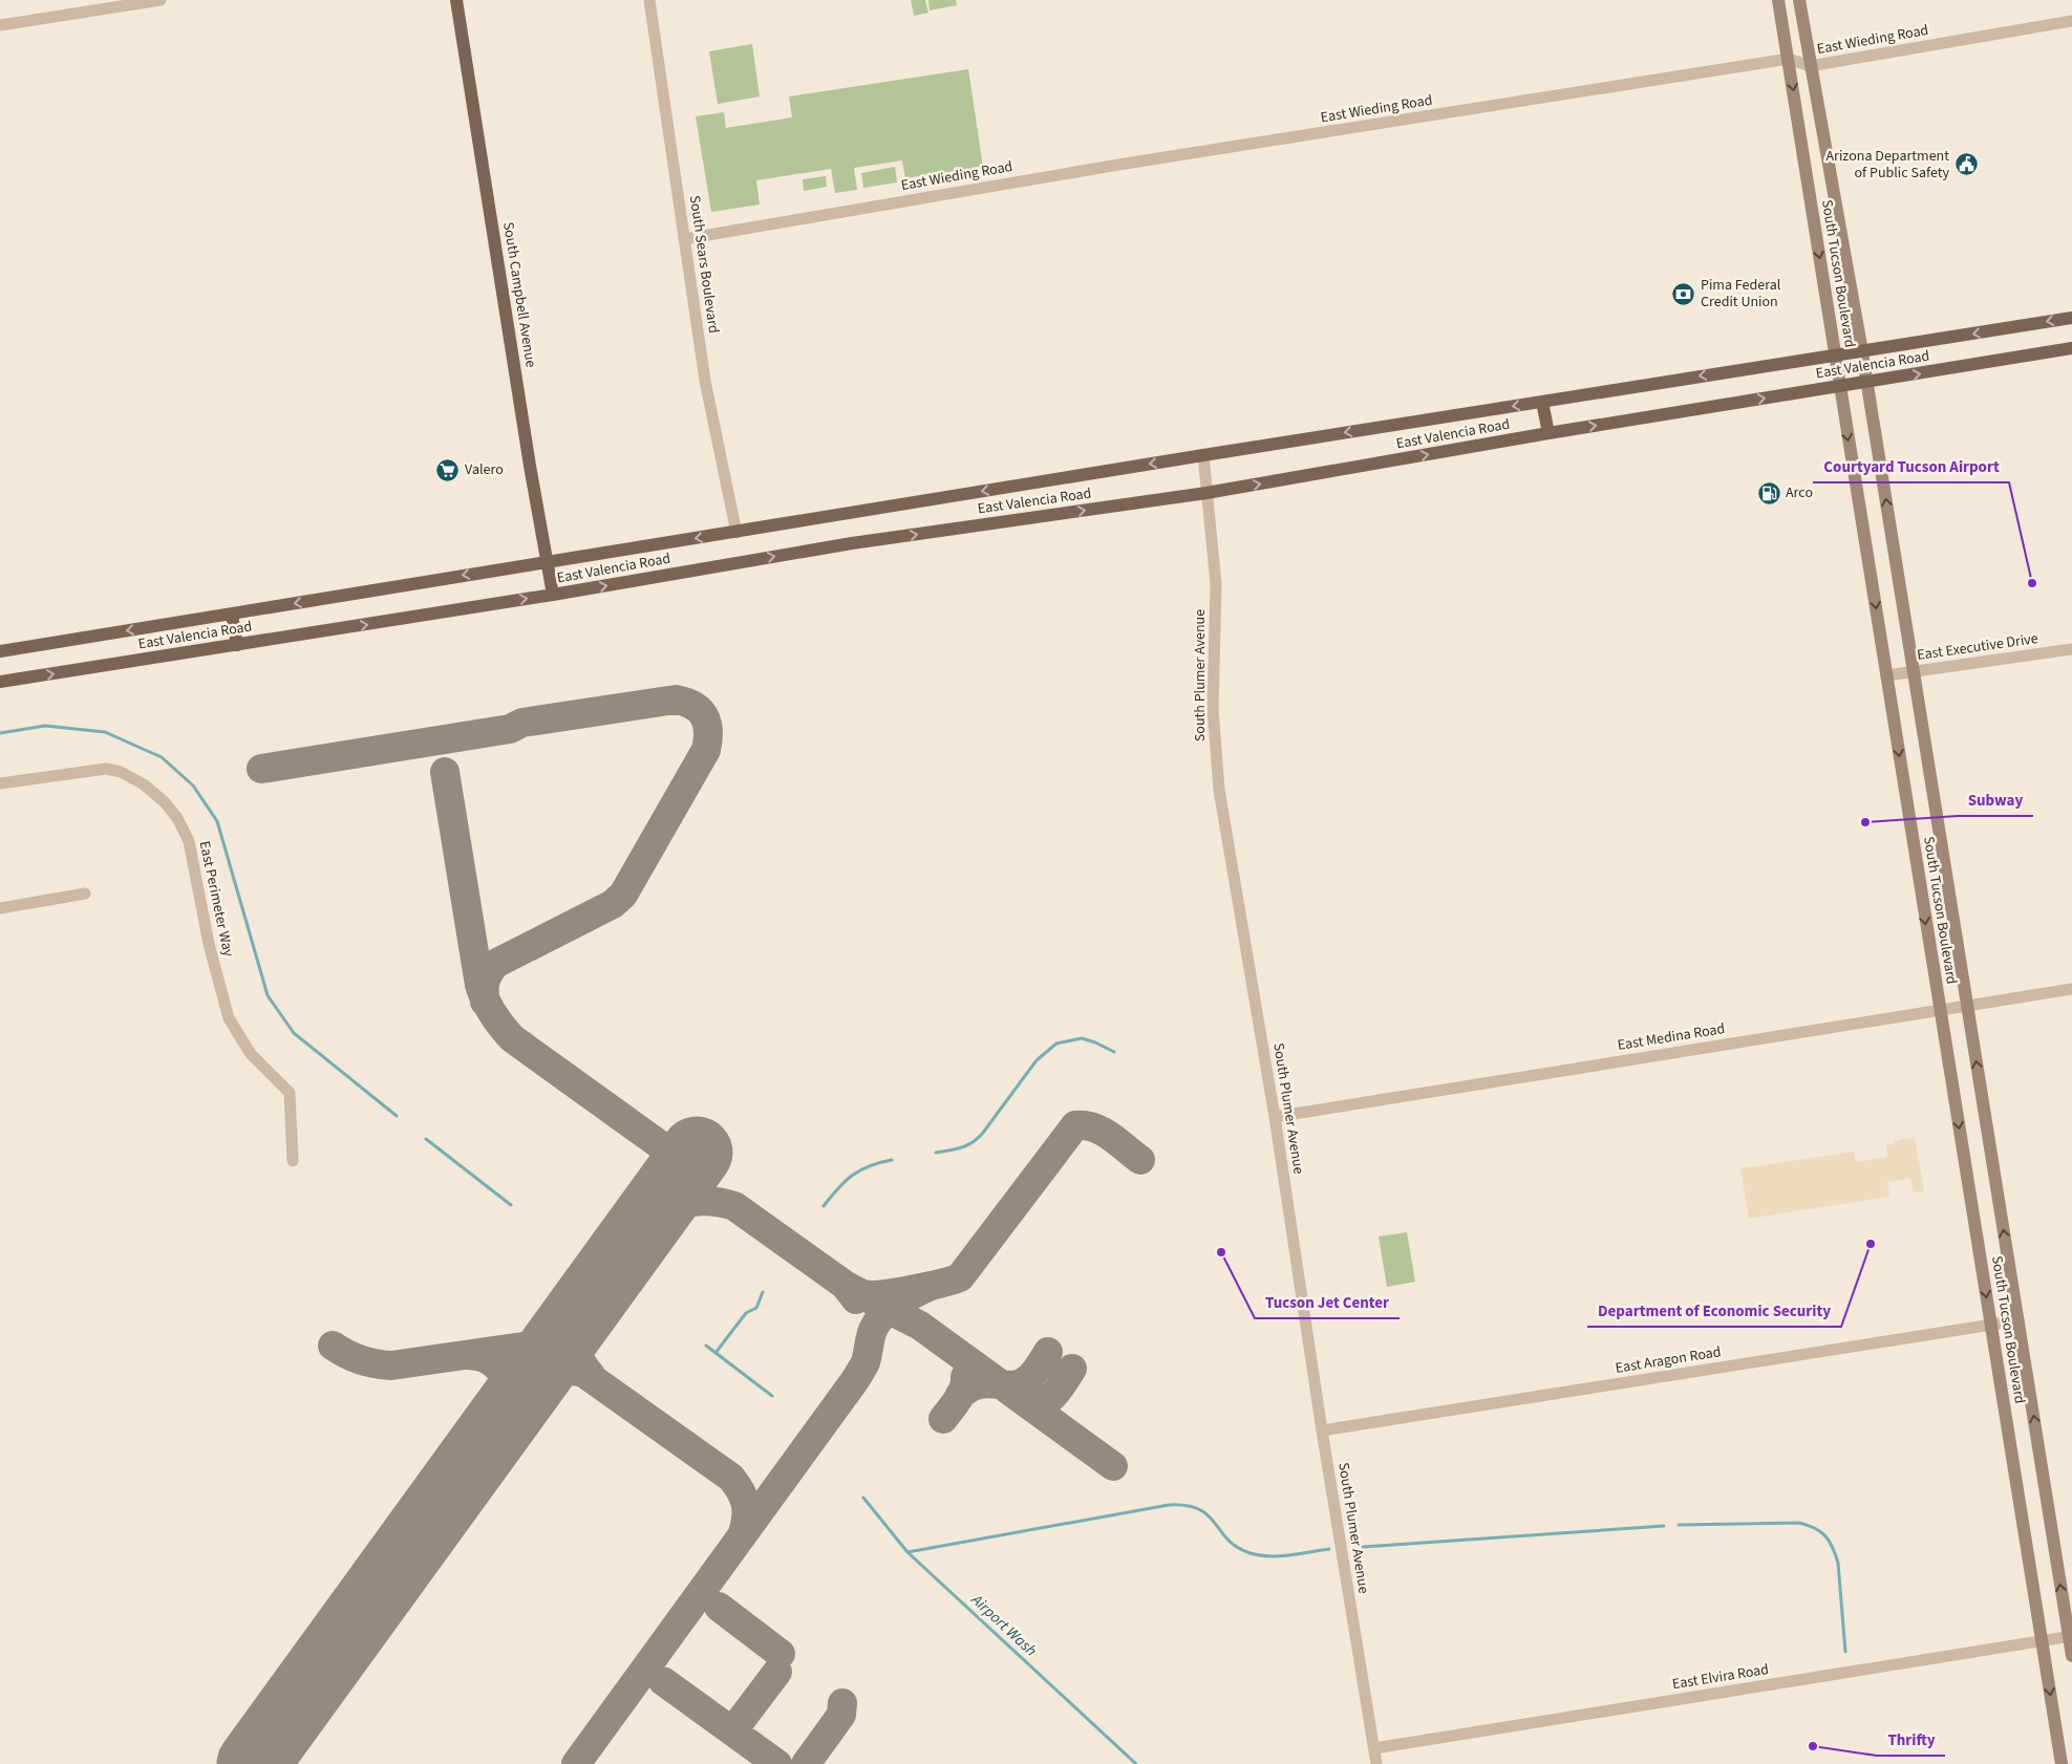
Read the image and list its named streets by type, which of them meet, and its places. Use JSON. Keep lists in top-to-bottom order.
{
  "streets": {
    "main road": ["South Tucson Boulevard", "South Campbell Avenue", "East Valencia Road"],
    "street": [
      "East Wieding Road",
      "South Sears Boulevard",
      "East Executive Drive",
      "South Plumer Avenue",
      "East Perimeter Way",
      "East Medina Road",
      "East Aragon Road",
      "East Elvira Road"
    ]
  },
  "crossings": [
    ["East Wieding Road", "South Sears Boulevard"],
    ["East Wieding Road", "South Tucson Boulevard"],
    ["South Sears Boulevard", "East Valencia Road"],
    ["South Tucson Boulevard", "East Valencia Road"],
    ["South Tucson Boulevard", "East Executive Drive"],
    ["South Tucson Boulevard", "East Medina Road"],
    ["South Tucson Boulevard", "East Aragon Road"],
    ["South Tucson Boulevard", "East Elvira Road"],
    ["South Campbell Avenue", "East Valencia Road"],
    ["East Valencia Road", "South Plumer Avenue"],
    ["South Plumer Avenue", "East Medina Road"],
    ["South Plumer Avenue", "East Aragon Road"],
    ["South Plumer Avenue", "East Elvira Road"]
  ],
  "water": ["Airport Wash"],
  "places": {
    "public building": ["Arizona Department of Public Safety"],
    "bank": ["Pima Federal Credit Union"],
    "supermarket": ["Valero"],
    "fuel station": ["Arco"],
    "other": [
      "Courtyard Tucson Airport",
      "Subway",
      "Department of Economic Security",
      "Tucson Jet Center",
      "Thrifty"
    ]
  }
}
